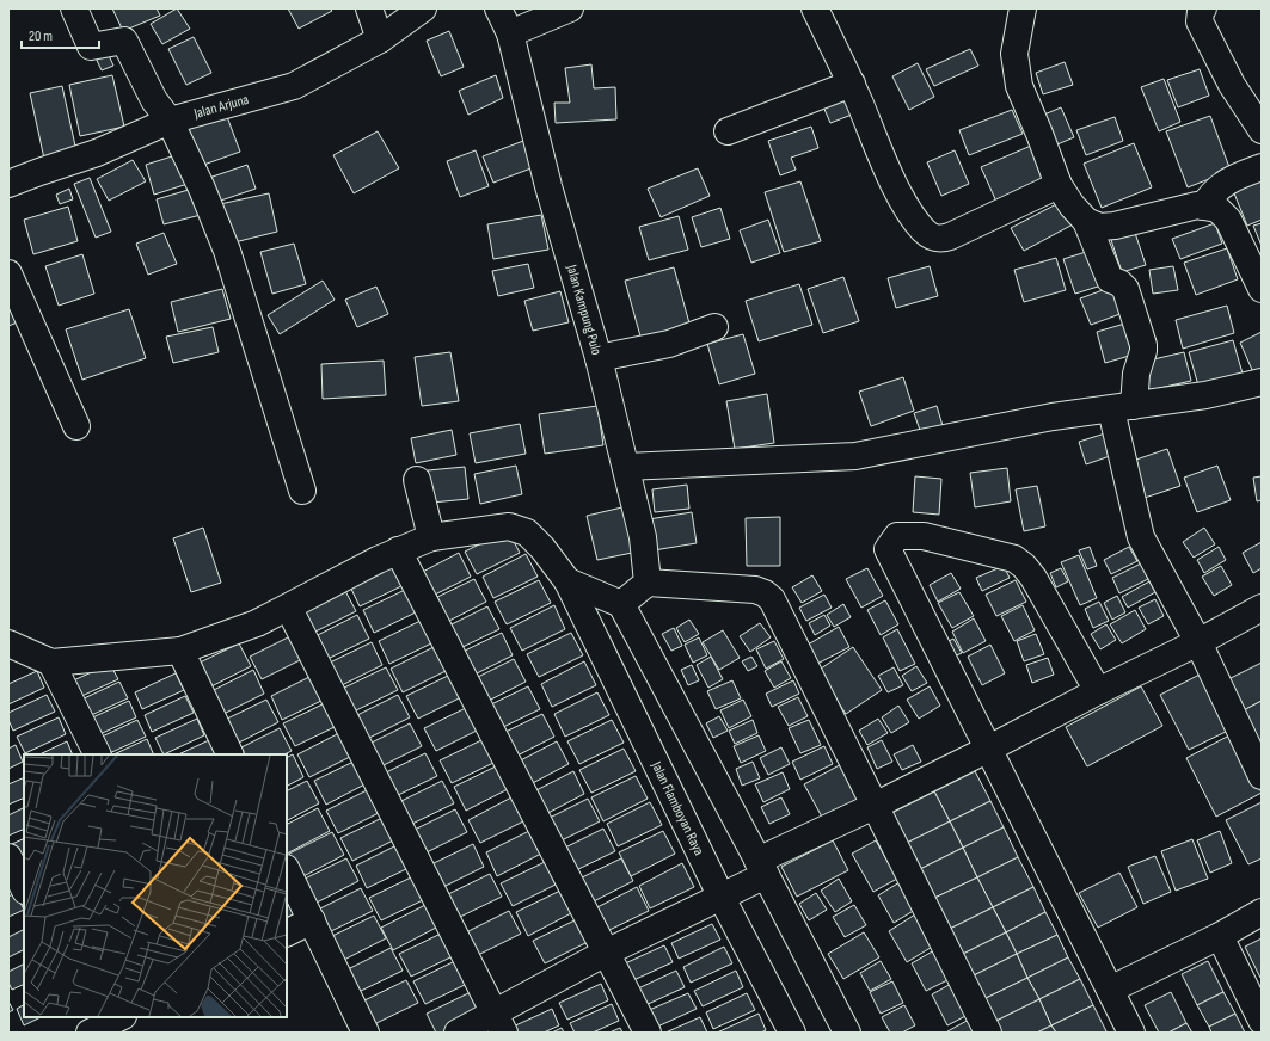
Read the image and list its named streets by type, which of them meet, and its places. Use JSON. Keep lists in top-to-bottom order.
{
  "streets": {
    "street": ["Jalan Arjuna", "Jalan Kampung Pulo", "Jalan Flamboyan Raya"]
  },
  "scale_bar": "20 m"
}
